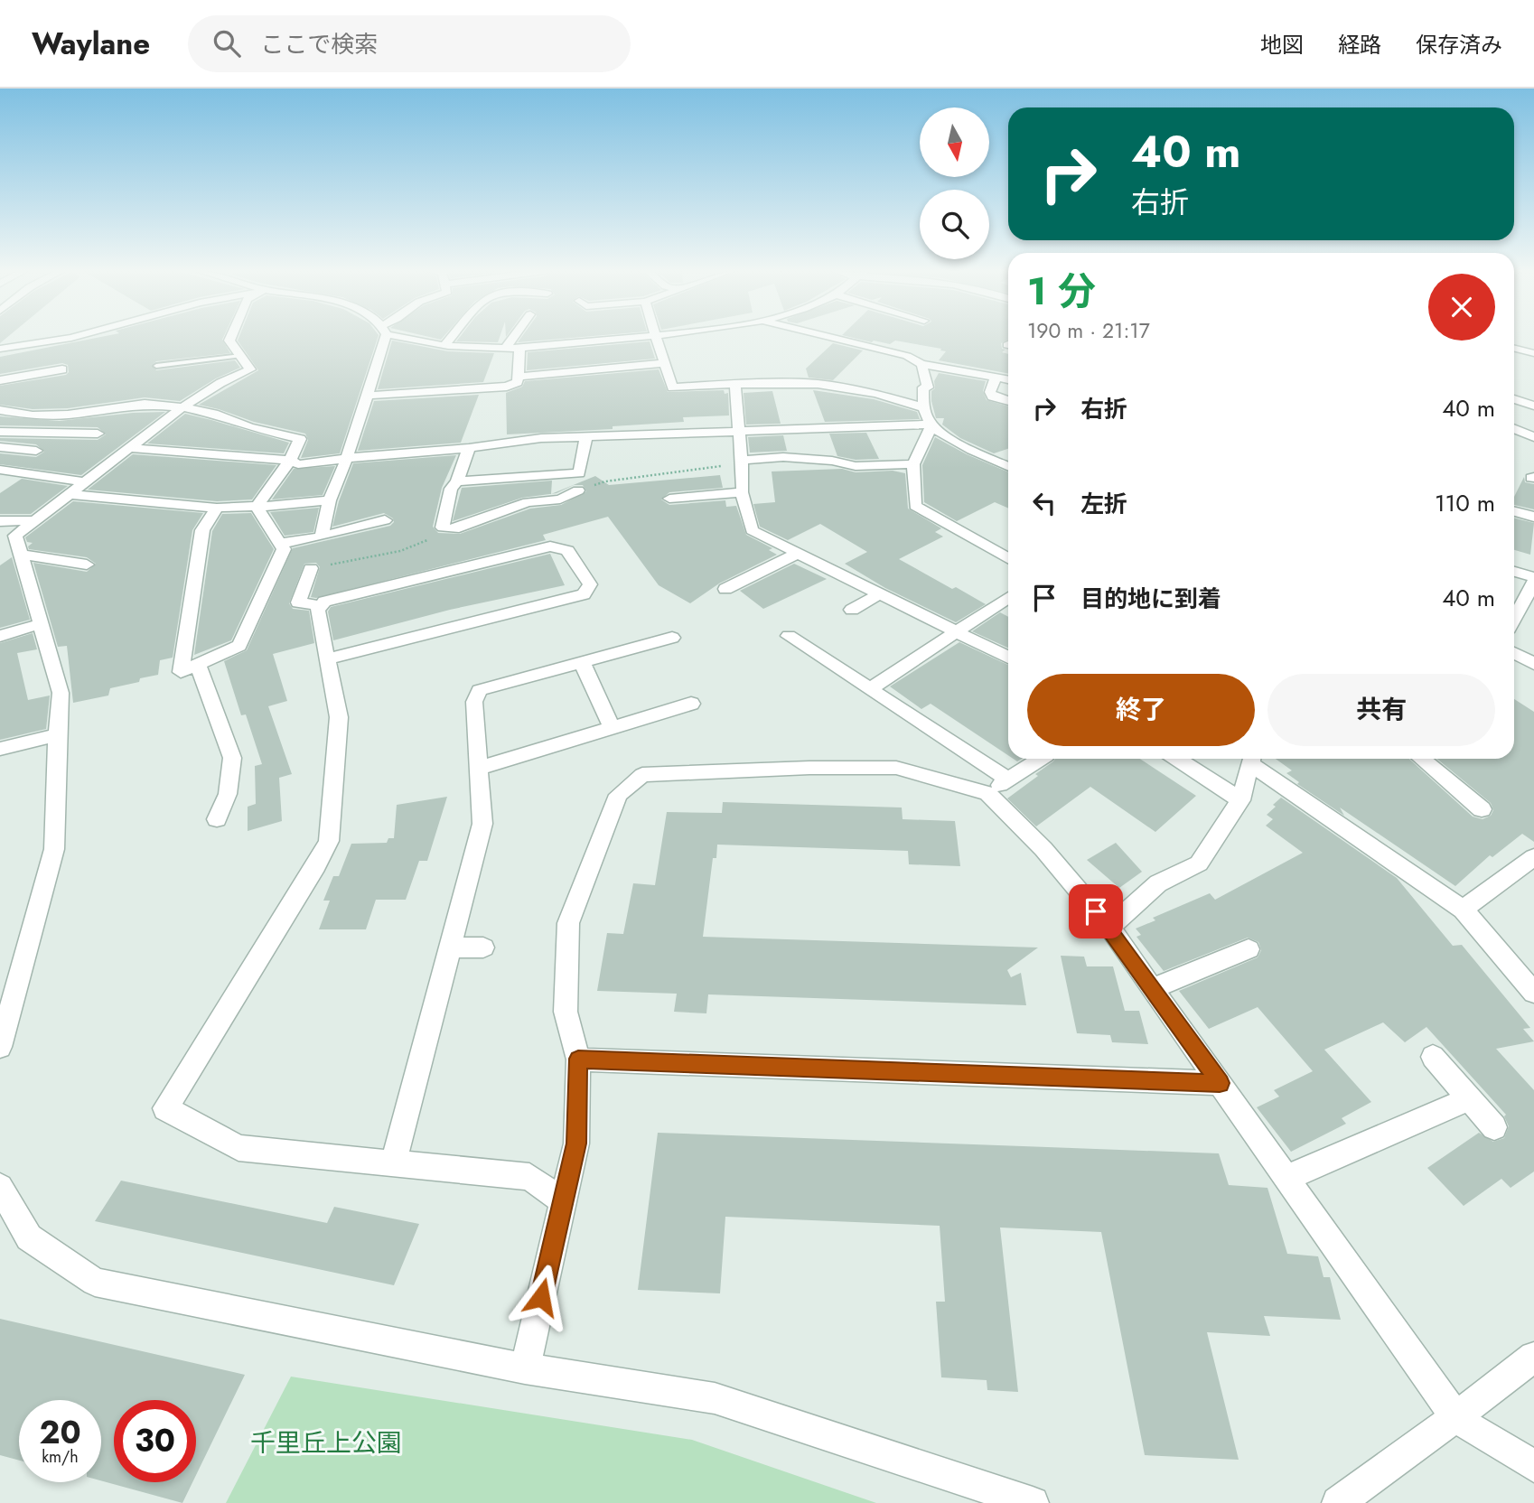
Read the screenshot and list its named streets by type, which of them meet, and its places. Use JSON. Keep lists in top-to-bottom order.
{
  "parks": ["千里丘上公園"],
  "north": "bottom",
  "page": {
    "header": "Waylane",
    "search": "ここで検索",
    "nav": ["地図", "経路", "保存済み"],
    "turn": ["40 m", "右折"],
    "heading": ["1 分", "190 m · 21:17"],
    "list": [
      {
        "name": "右折",
        "value": "40 m"
      },
      {
        "name": "左折",
        "value": "110 m"
      },
      {
        "name": "目的地に到着",
        "value": "40 m"
      }
    ],
    "buttons": ["終了", "共有"],
    "speed": "20 km/h",
    "limit": "30"
  }
}
